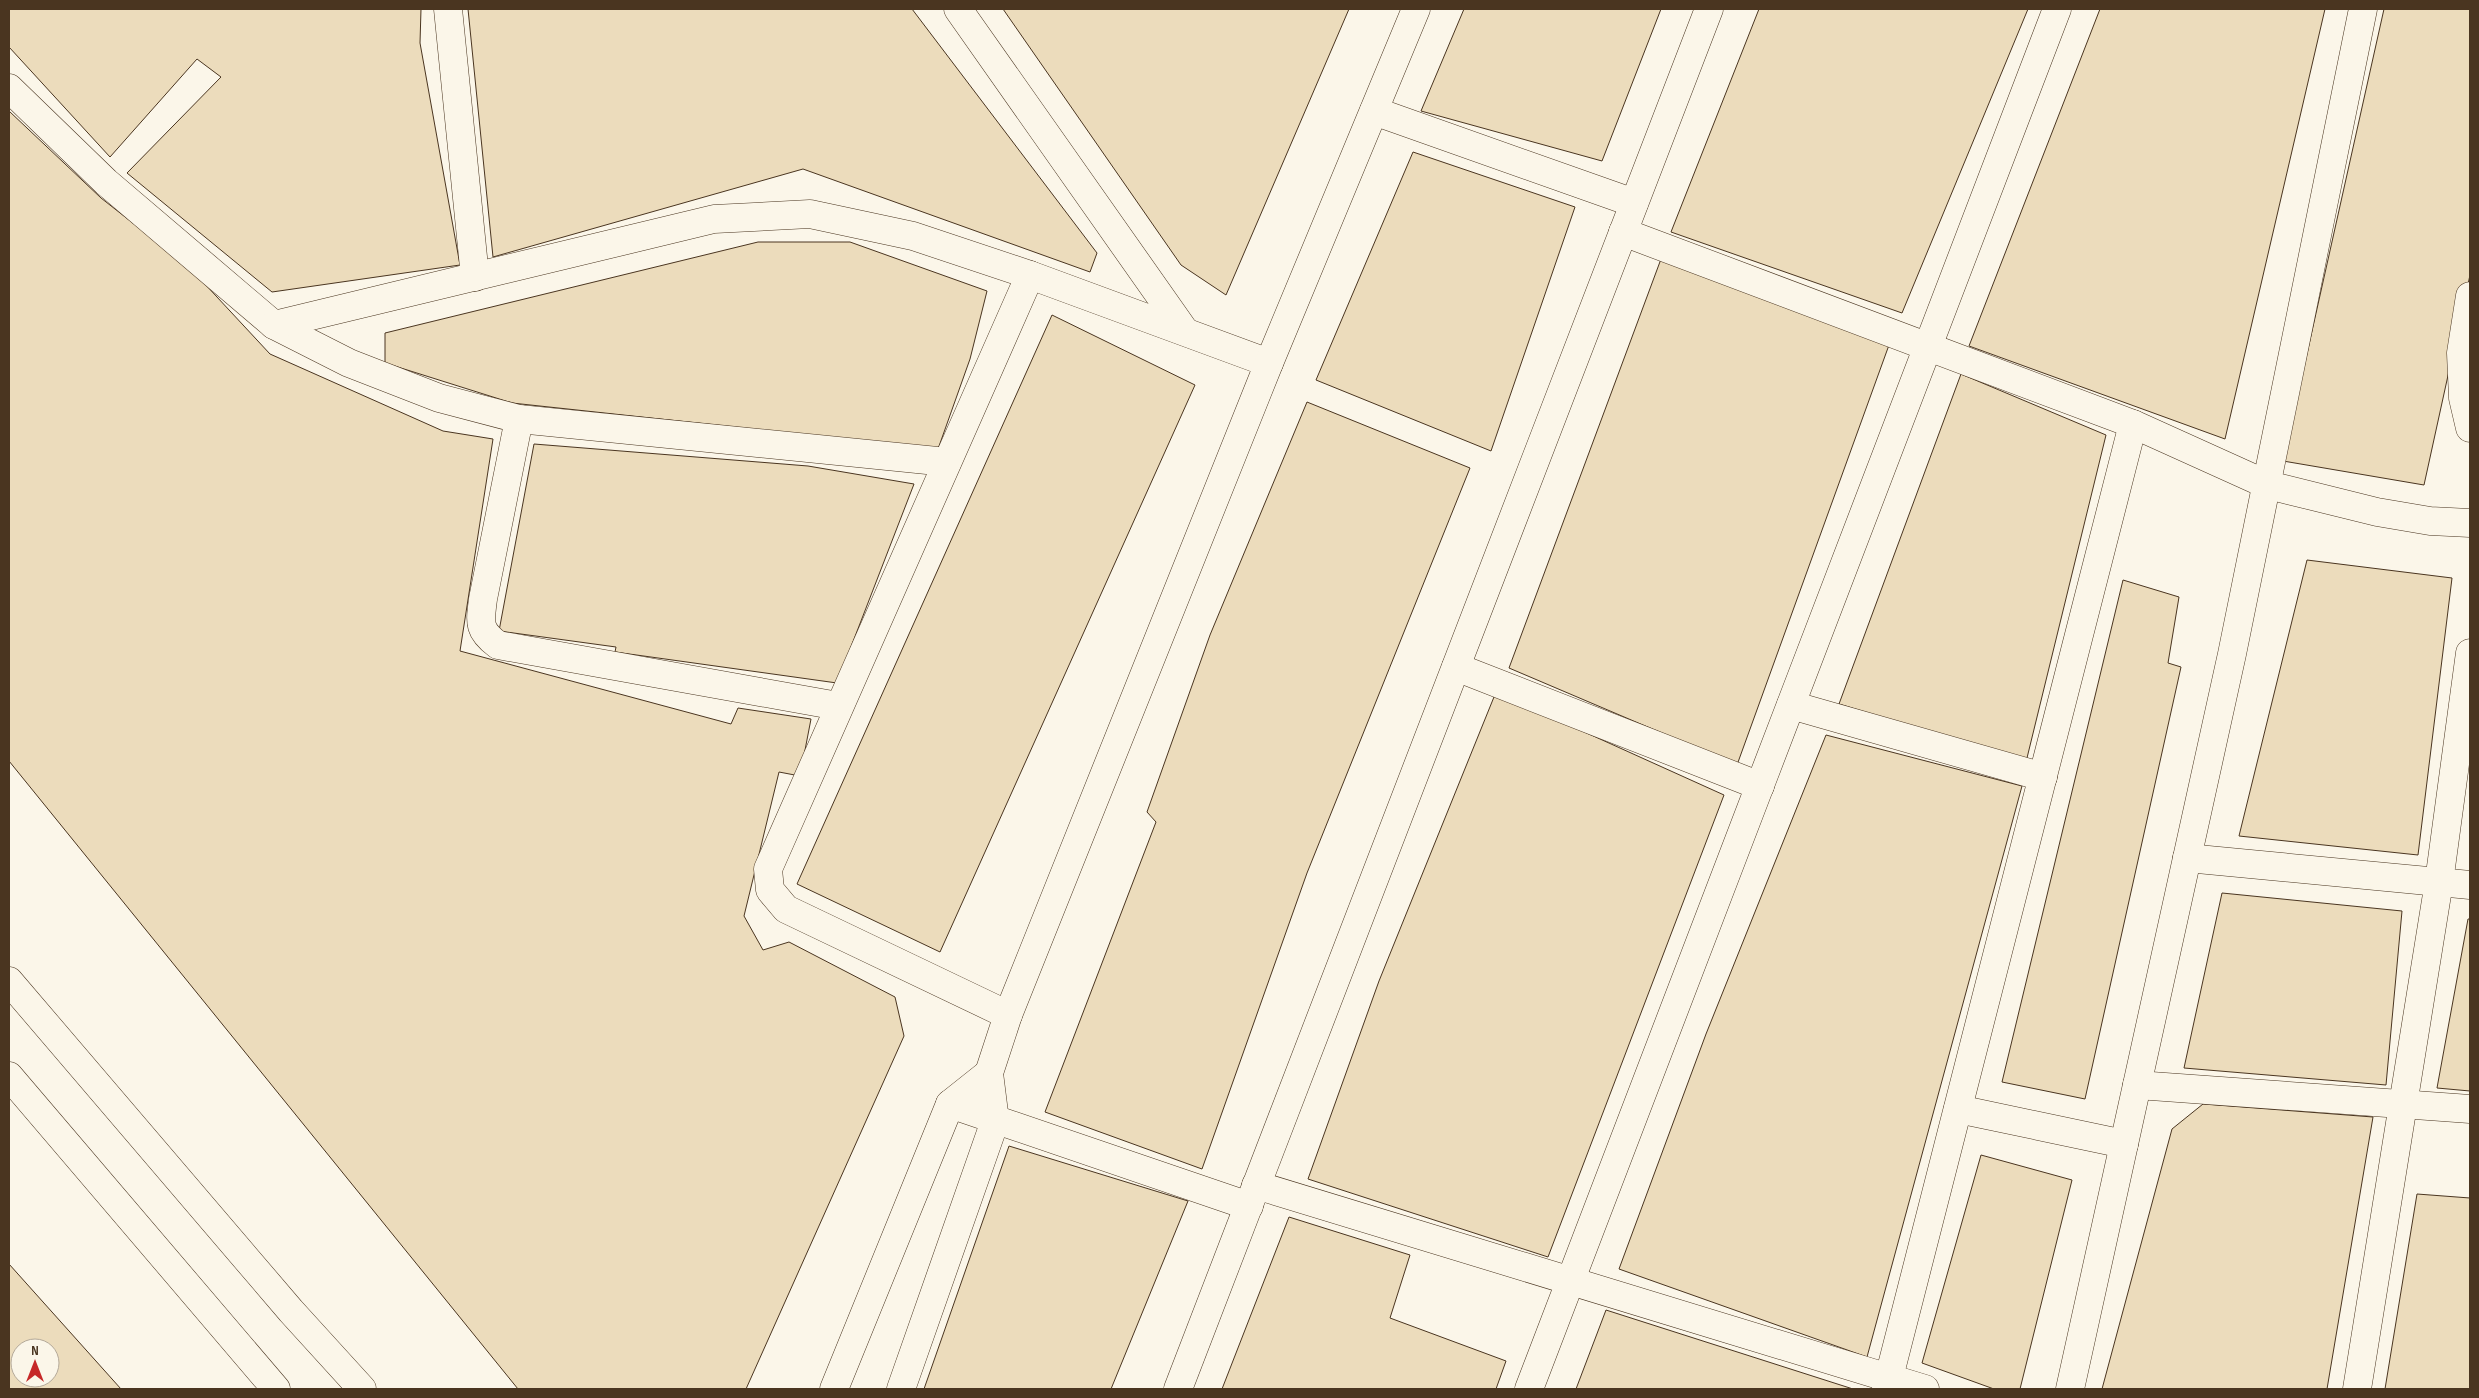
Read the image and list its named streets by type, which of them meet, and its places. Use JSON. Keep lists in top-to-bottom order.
{
  "north": "top"
}
